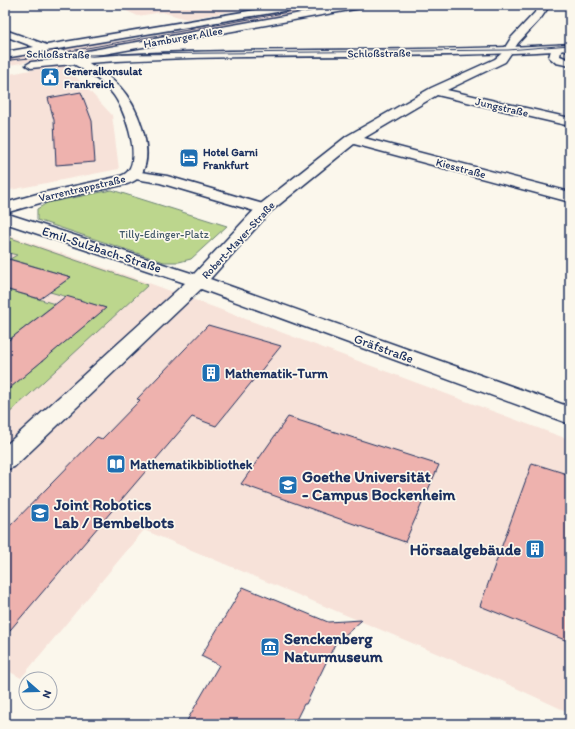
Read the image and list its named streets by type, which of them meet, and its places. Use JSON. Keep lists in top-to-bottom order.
{
  "streets": {
    "street": [
      "Hamburger Allee",
      "Schloßstraße",
      "Jungstraße",
      "Kiesstraße",
      "Varrentrappstraße",
      "Robert-Mayer-Straße",
      "Emil-Sulzbach-Straße",
      "Gräfstraße"
    ]
  },
  "crossings": [
    ["Hamburger Allee", "Schloßstraße"],
    ["Hamburger Allee", "Varrentrappstraße"],
    ["Schloßstraße", "Varrentrappstraße"],
    ["Schloßstraße", "Robert-Mayer-Straße"],
    ["Jungstraße", "Robert-Mayer-Straße"],
    ["Kiesstraße", "Robert-Mayer-Straße"],
    ["Robert-Mayer-Straße", "Emil-Sulzbach-Straße"],
    ["Robert-Mayer-Straße", "Gräfstraße"],
    ["Emil-Sulzbach-Straße", "Gräfstraße"]
  ],
  "parks": ["Tilly-Edinger-Platz"],
  "places": {
    "public building": ["Generalkonsulat Frankreich"],
    "hotel": ["Hotel Garni Frankfurt"],
    "building": ["Mathematik-Turm", "Hörsaalgebäude"],
    "library": ["Mathematikbibliothek"],
    "school or university": ["Goethe Universität - Campus Bockenheim", "Joint Robotics Lab / Bembelbots"],
    "museum": ["Senckenberg Naturmuseum"]
  },
  "north": "right"
}
